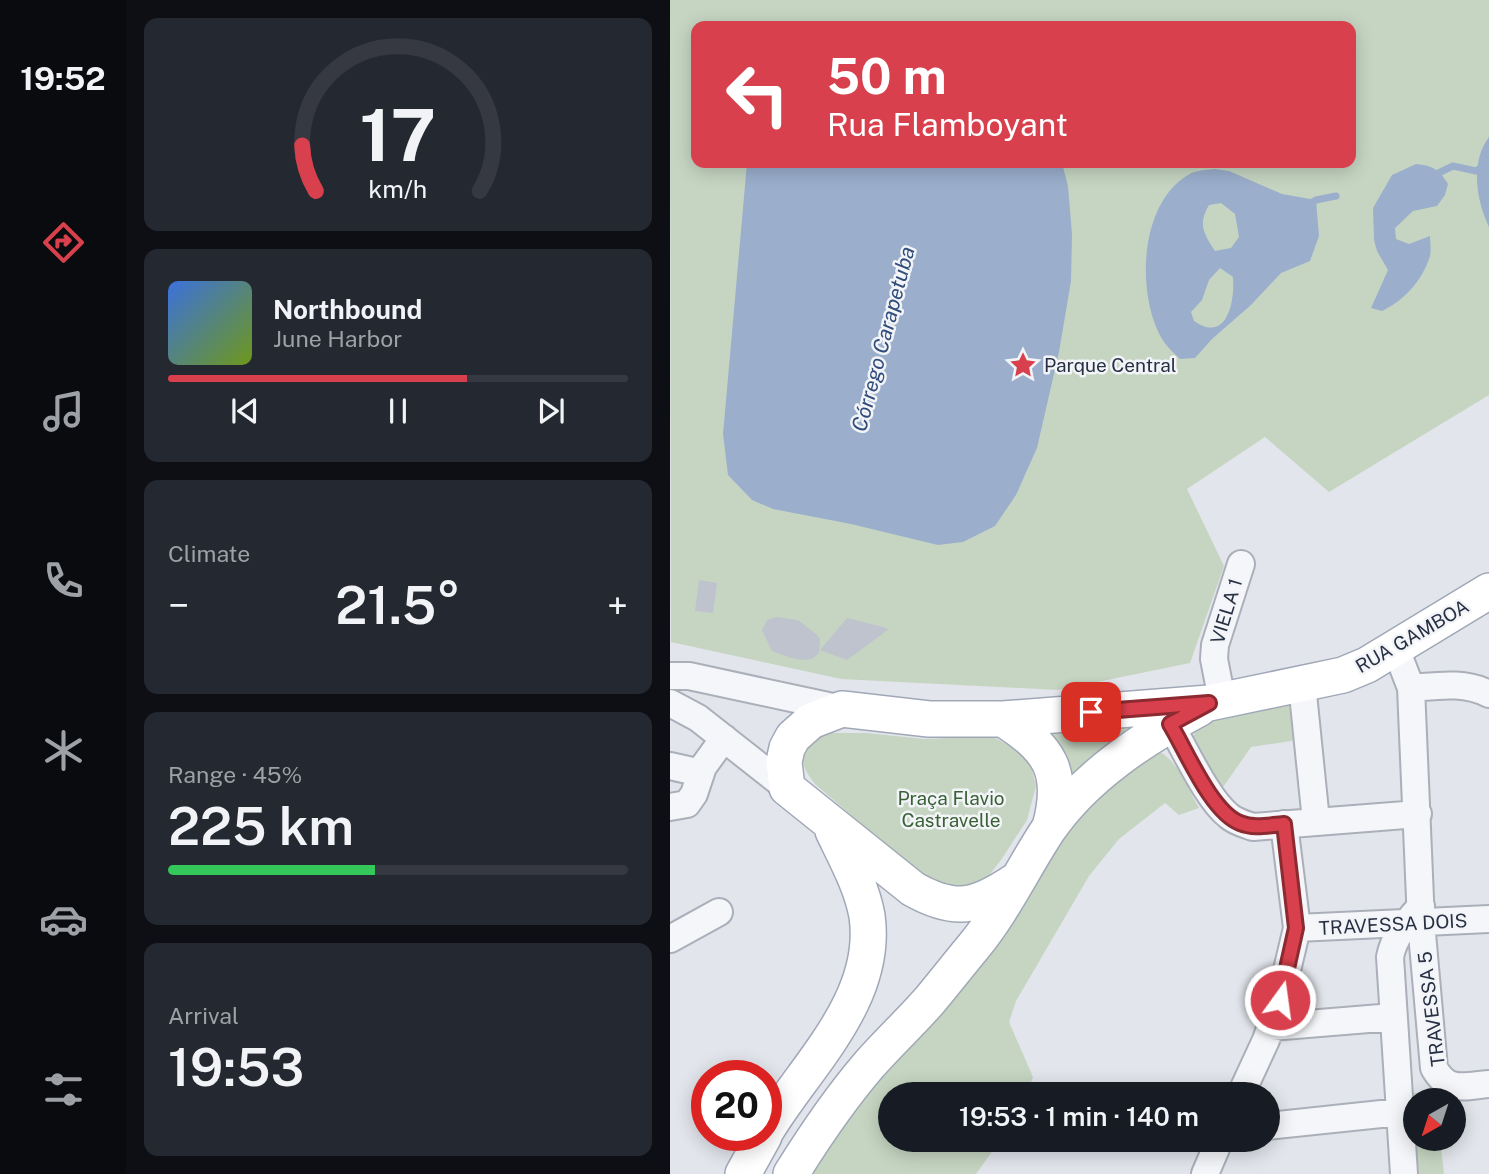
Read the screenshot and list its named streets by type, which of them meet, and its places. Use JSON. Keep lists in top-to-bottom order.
{
  "streets": {
    "main road": ["RUA GAMBOA"],
    "street": ["VIELA 1", "TRAVESSA DOIS", "TRAVESSA 5"]
  },
  "crossings": [
    ["VIELA 1", "RUA GAMBOA"],
    ["RUA GAMBOA", "TRAVESSA 5"],
    ["TRAVESSA DOIS", "TRAVESSA 5"]
  ],
  "water": ["Córrego Carapetuba"],
  "parks": ["Praça Flavio Castravelle"],
  "places": {
    "place": ["Parque Central"]
  },
  "north": "bottom left",
  "page": {
    "tabs": "19:52",
    "turn": ["50 m", "Rua Flamboyant"],
    "song": ["Northbound", "June Harbor"],
    "tile": [
      "Climate",
      ["Range · 45%", "225 km"],
      ["Arrival", "19:53"]
    ],
    "heat": ["−", "21.5°", "+"],
    "limit": "20",
    "trip": "19:53 · 1 min · 140 m",
    "gauge": ["17", "km/h"]
  }
}
